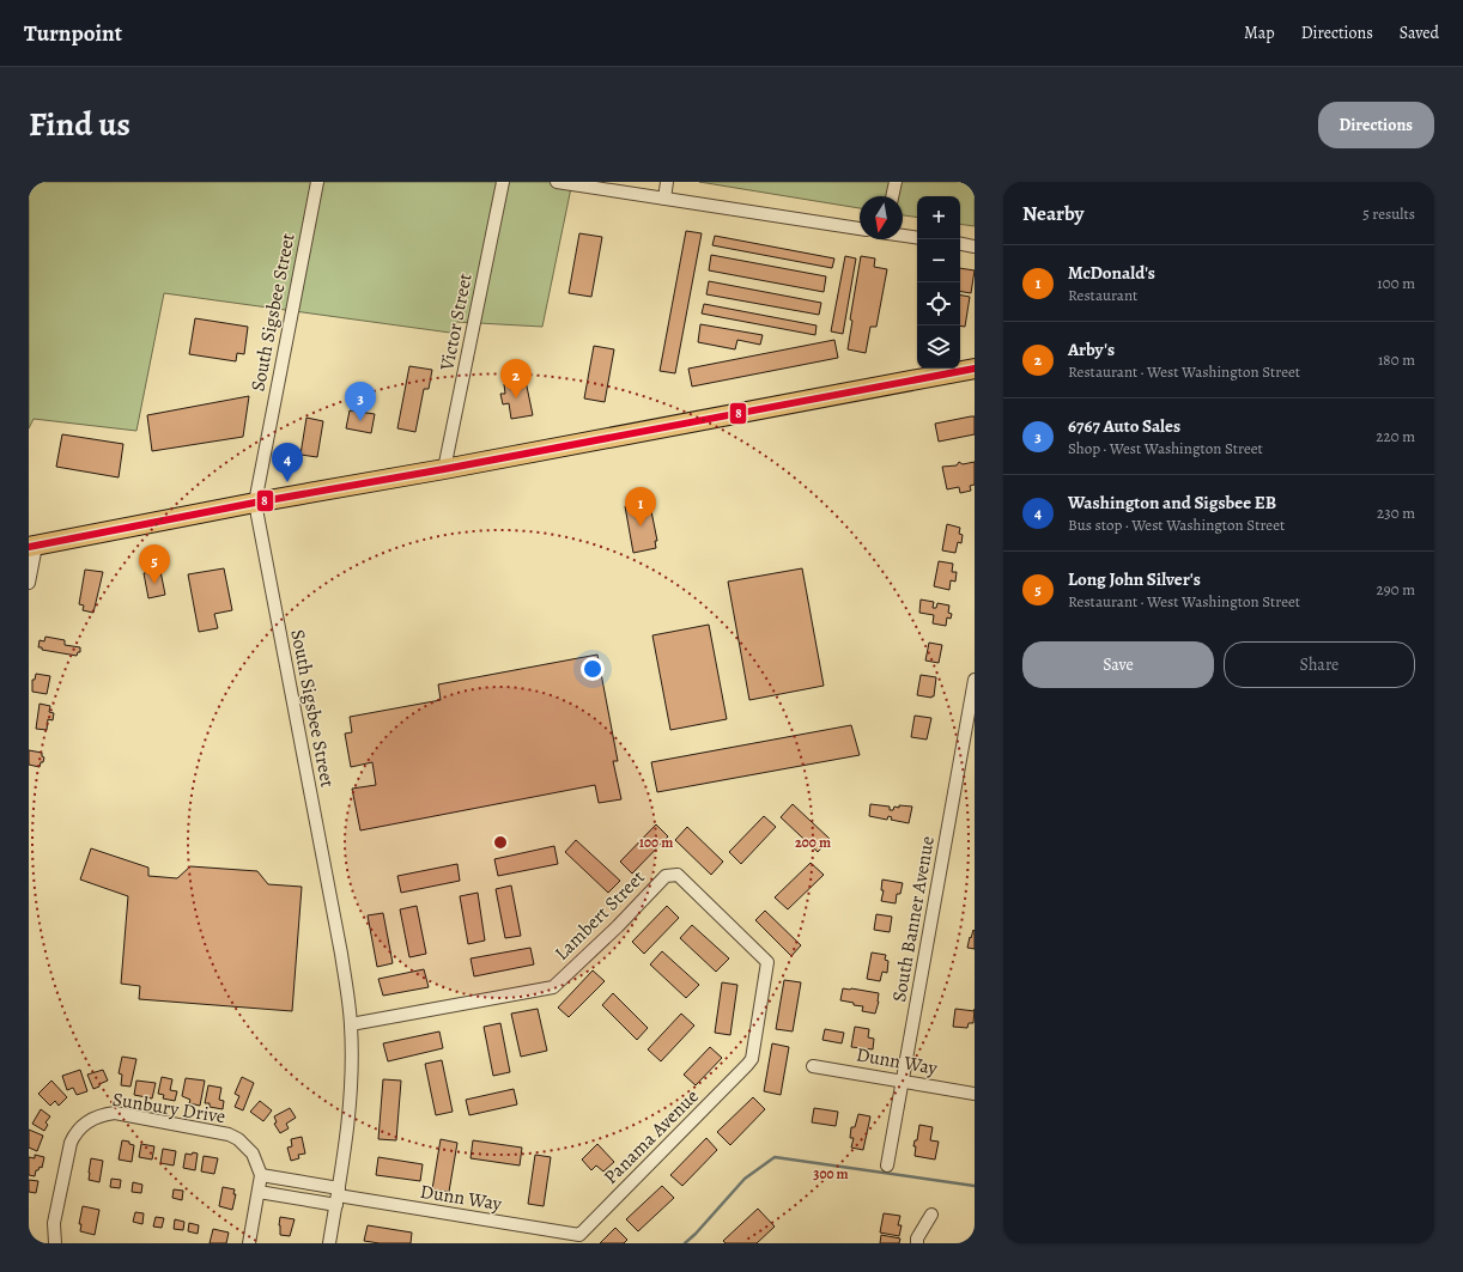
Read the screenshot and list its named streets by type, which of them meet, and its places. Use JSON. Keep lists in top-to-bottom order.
{
  "streets": {
    "street": [
      "South Sigsbee Street",
      "Victor Street",
      "Lambert Street",
      "South Banner Avenue",
      "Dunn Way",
      "Sunbury Drive",
      "Panama Avenue"
    ]
  },
  "crossings": [
    ["South Sigsbee Street", "Lambert Street"],
    ["South Sigsbee Street", "Dunn Way"],
    ["Lambert Street", "Panama Avenue"],
    ["South Banner Avenue", "Dunn Way"],
    ["Dunn Way", "Panama Avenue"]
  ],
  "lines": ["transit line 8"],
  "north": "bottom",
  "page": {
    "header": "Turnpoint",
    "nav": ["Map", "Directions", "Saved"],
    "title": "Find us",
    "buttons": [
      "Directions",
      ["Save", "Share"]
    ],
    "heading": ["Nearby", "5 results"],
    "map_buttons": ["+", "−"],
    "list": [
      {
        "mark": "1",
        "name": "McDonald's",
        "note": "Restaurant",
        "value": "100 m"
      },
      {
        "mark": "2",
        "name": "Arby's",
        "note": "Restaurant · West Washington Street",
        "value": "180 m"
      },
      {
        "mark": "3",
        "name": "6767 Auto Sales",
        "note": "Shop · West Washington Street",
        "value": "220 m"
      },
      {
        "mark": "4",
        "name": "Washington and Sigsbee EB",
        "note": "Bus stop · West Washington Street",
        "value": "230 m"
      },
      {
        "mark": "5",
        "name": "Long John Silver's",
        "note": "Restaurant · West Washington Street",
        "value": "290 m"
      }
    ],
    "pins": [
      "2",
      "3",
      "4",
      "1",
      "5"
    ]
  },
  "rings": ["100 m", "200 m", "300 m"]
}
